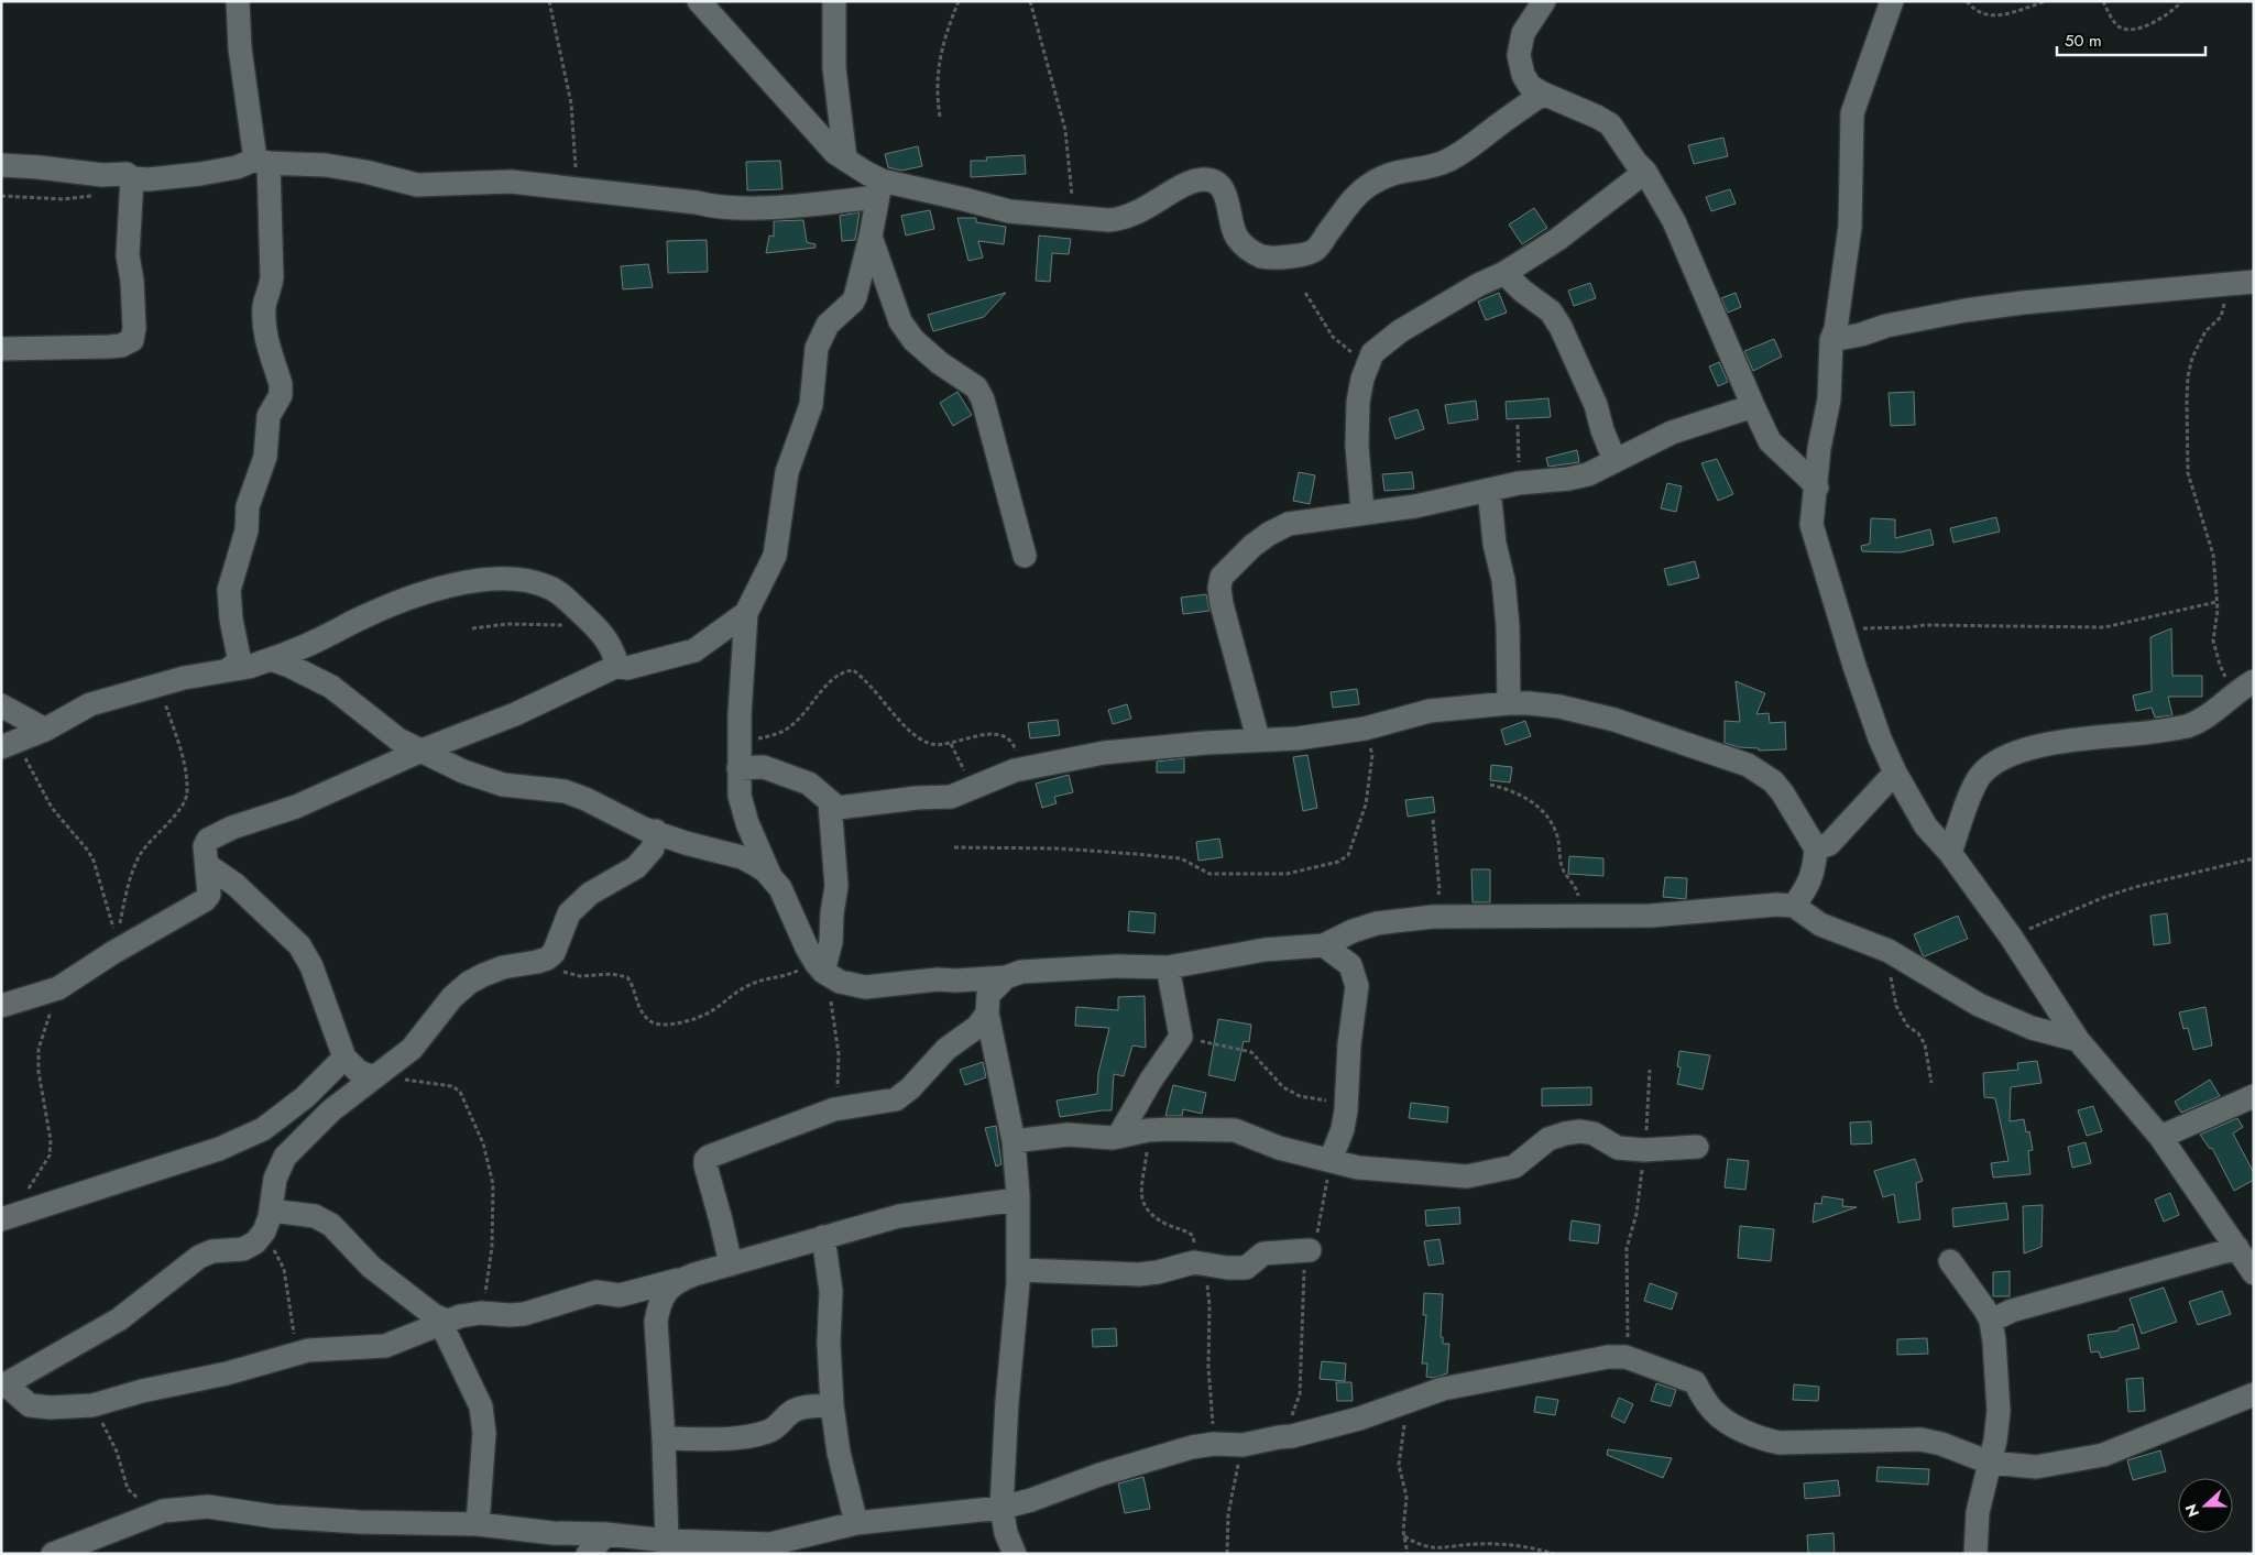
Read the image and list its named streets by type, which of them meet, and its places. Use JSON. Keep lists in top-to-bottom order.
{
  "scale_bar": "50 m",
  "north": "left"
}
